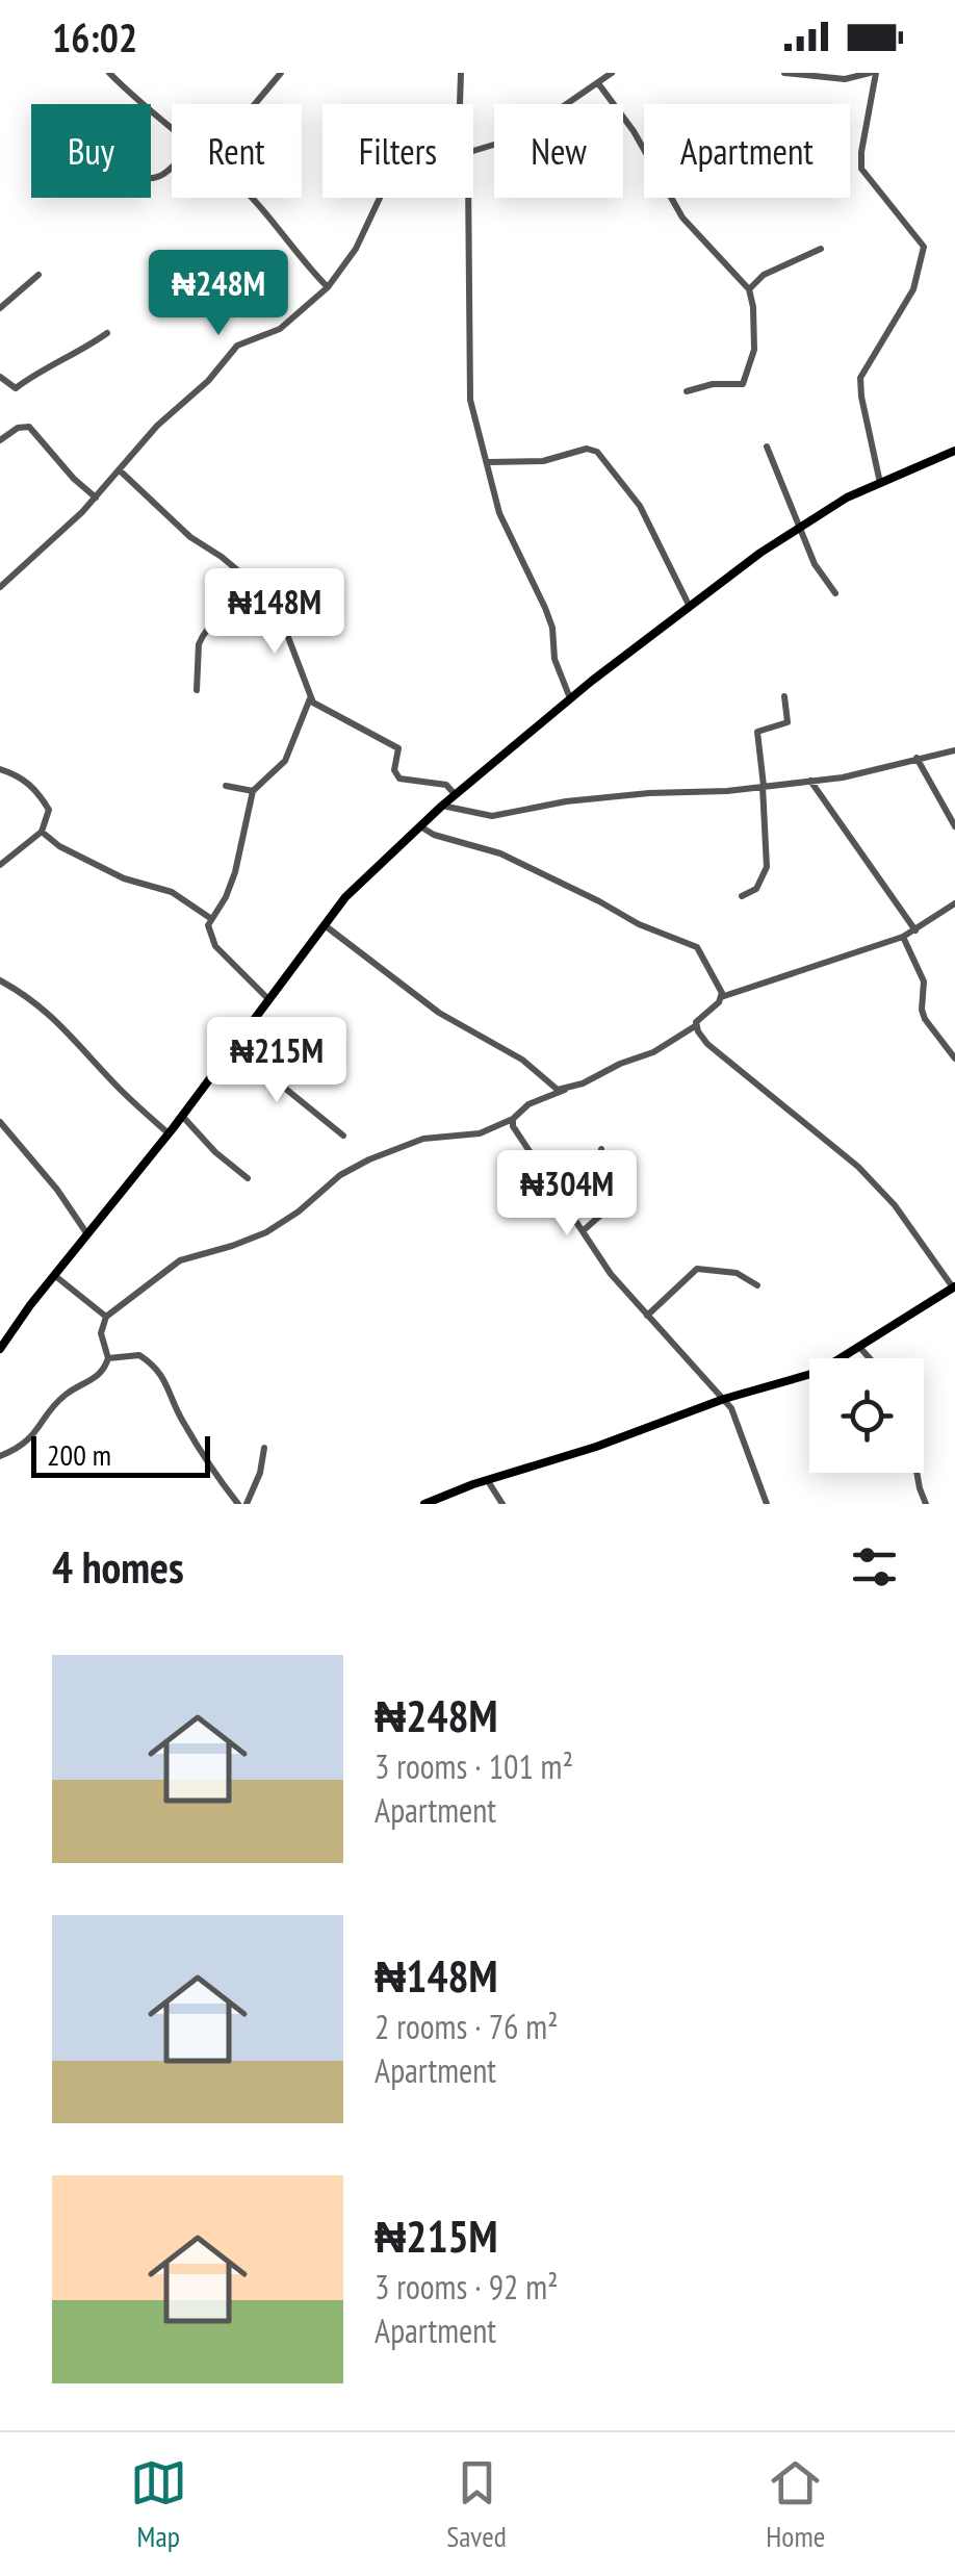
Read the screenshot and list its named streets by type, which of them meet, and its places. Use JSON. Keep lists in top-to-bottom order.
{
  "scale_bar": "200 m",
  "page": {
    "status": "16:02",
    "chip": [
      "Buy",
      "Rent",
      "Filters",
      "New",
      "Apartment"
    ],
    "price": [
      "₦248M",
      "₦148M",
      "₦215M",
      "₦304M"
    ],
    "scale": "200 m",
    "heading": "4 homes",
    "list": [
      {
        "name": "₦248M",
        "note": "3 rooms · 101 m² · Apartment"
      },
      {
        "name": "₦148M",
        "note": "2 rooms · 76 m² · Apartment"
      },
      {
        "name": "₦215M",
        "note": "3 rooms · 92 m² · Apartment"
      }
    ],
    "tabs": ["Map", "Saved", "Home"]
  }
}
